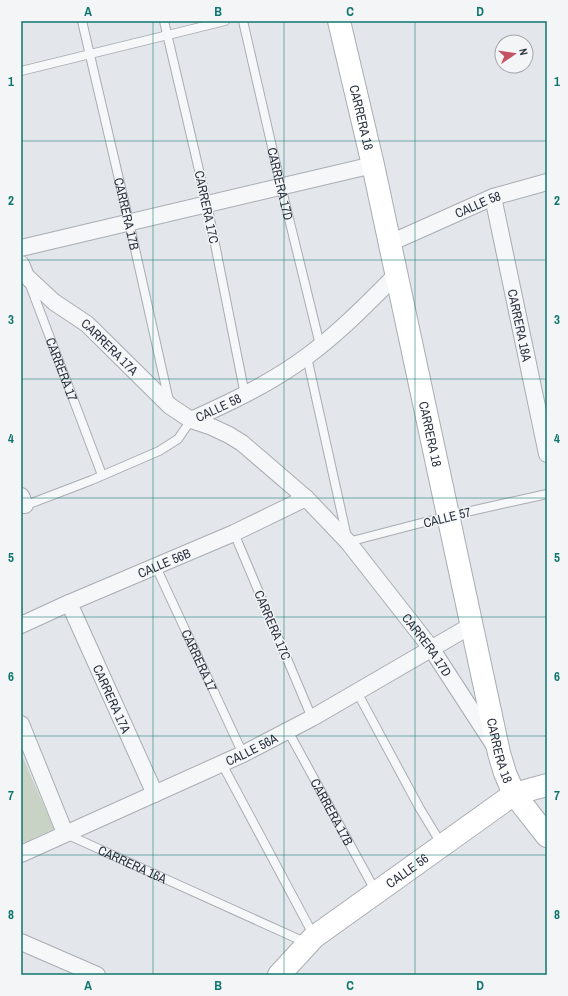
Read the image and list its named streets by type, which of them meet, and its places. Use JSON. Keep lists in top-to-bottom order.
{
  "streets": {
    "street": [
      "CARRERA 18",
      "CARRERA 17D",
      "CALLE 58",
      "CARRERA 18A",
      "CARRERA 17A",
      "CALLE 56B",
      "CALLE 56A",
      "CALLE 56"
    ],
    "lane": [
      "CARRERA 17C",
      "CARRERA 17B",
      "CARRERA 17",
      "CALLE 57",
      "CARRERA 16A"
    ]
  },
  "crossings": [
    ["CARRERA 18", "CARRERA 17D"],
    ["CARRERA 18", "CALLE 58"],
    ["CARRERA 18", "CALLE 57"],
    ["CARRERA 18", "CALLE 56A"],
    ["CARRERA 18", "CALLE 56"],
    ["CARRERA 17D", "CALLE 58"],
    ["CARRERA 17D", "CALLE 57"],
    ["CARRERA 17D", "CALLE 56B"],
    ["CARRERA 17D", "CALLE 56A"],
    ["CALLE 58", "CARRERA 17C"],
    ["CALLE 58", "CARRERA 18A"],
    ["CALLE 58", "CARRERA 17A"],
    ["CALLE 58", "CARRERA 17"],
    ["CARRERA 17C", "CALLE 56B"],
    ["CARRERA 17C", "CALLE 56A"],
    ["CARRERA 17B", "CARRERA 17A"],
    ["CARRERA 17B", "CALLE 56A"],
    ["CARRERA 17B", "CALLE 56"],
    ["CARRERA 17A", "CARRERA 17"],
    ["CARRERA 17A", "CALLE 56B"],
    ["CARRERA 17A", "CALLE 56A"],
    ["CARRERA 17", "CALLE 56B"],
    ["CARRERA 17", "CALLE 56A"],
    ["CALLE 56A", "CARRERA 16A"],
    ["CARRERA 16A", "CALLE 56"]
  ],
  "north": "right",
  "grid": {
    "columns": [
      "A",
      "B",
      "C",
      "D"
    ],
    "rows": [
      "1",
      "2",
      "3",
      "4",
      "5",
      "6",
      "7",
      "8"
    ]
  }
}
